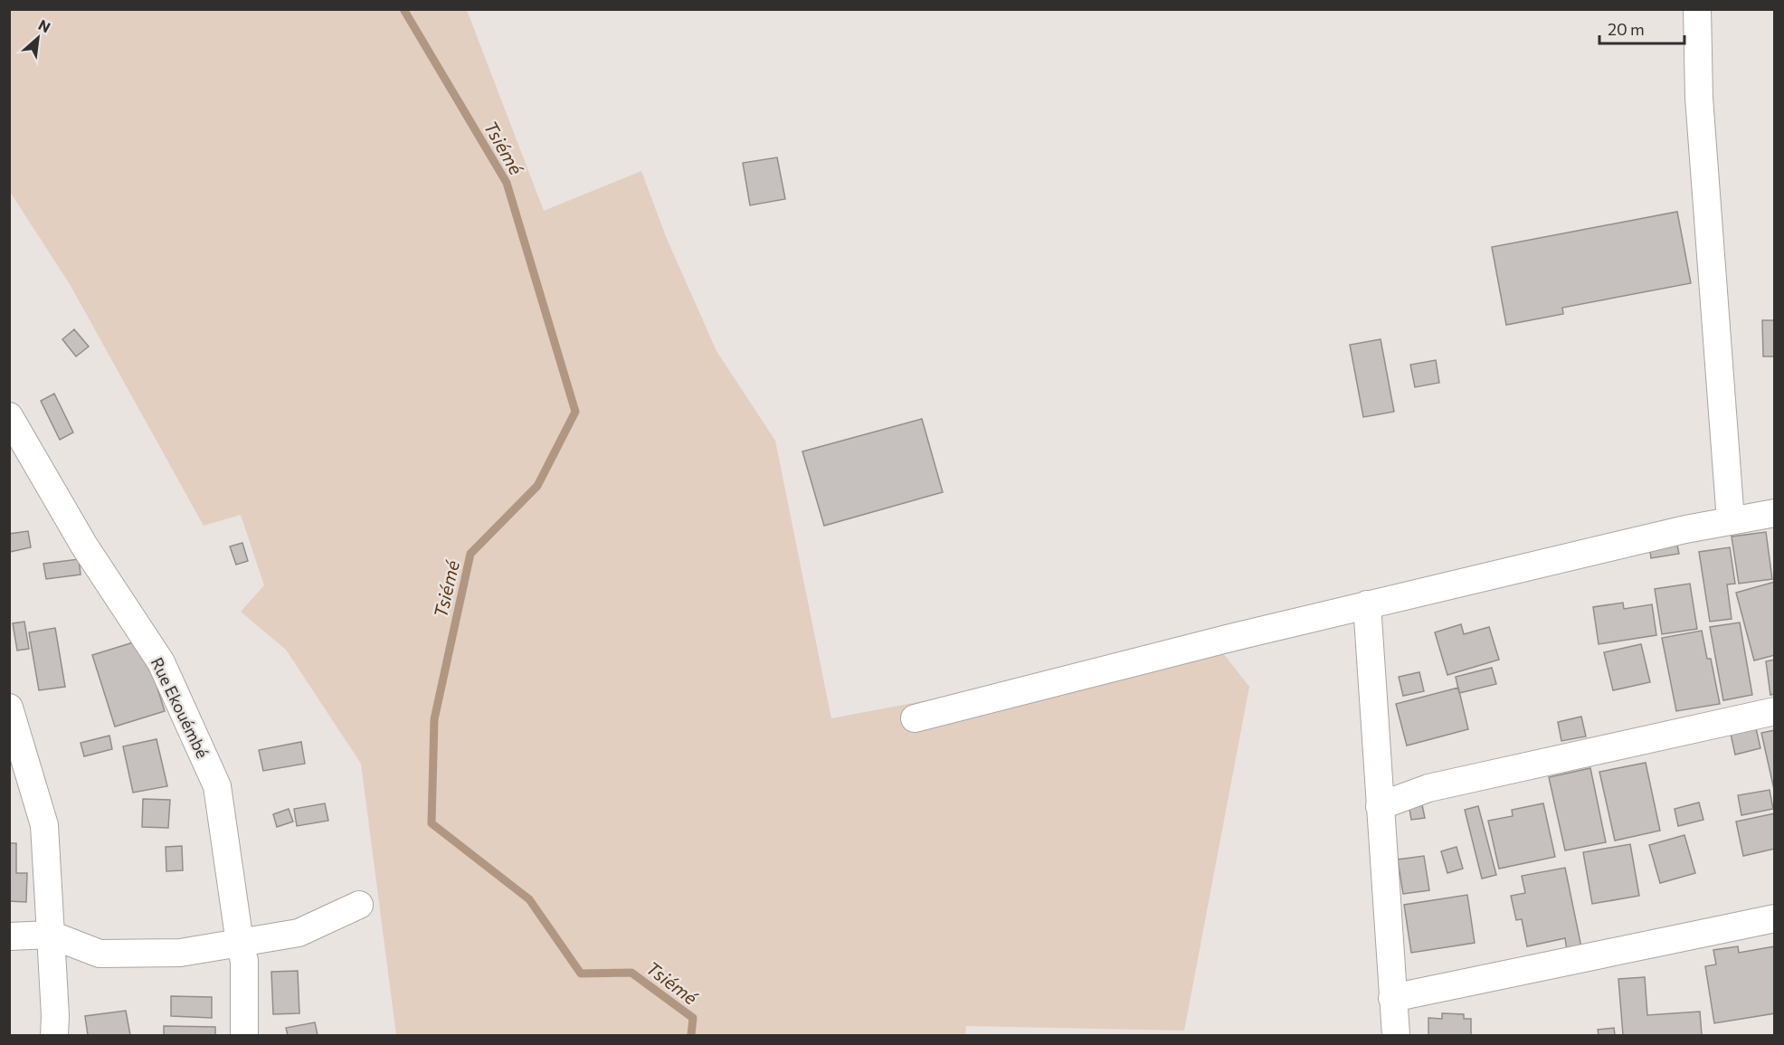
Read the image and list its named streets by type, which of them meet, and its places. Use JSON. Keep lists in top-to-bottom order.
{
  "streets": {
    "street": ["Rue Ekouémbé"]
  },
  "water": ["Tsiémé"],
  "scale_bar": "20 m",
  "north": "top right"
}
